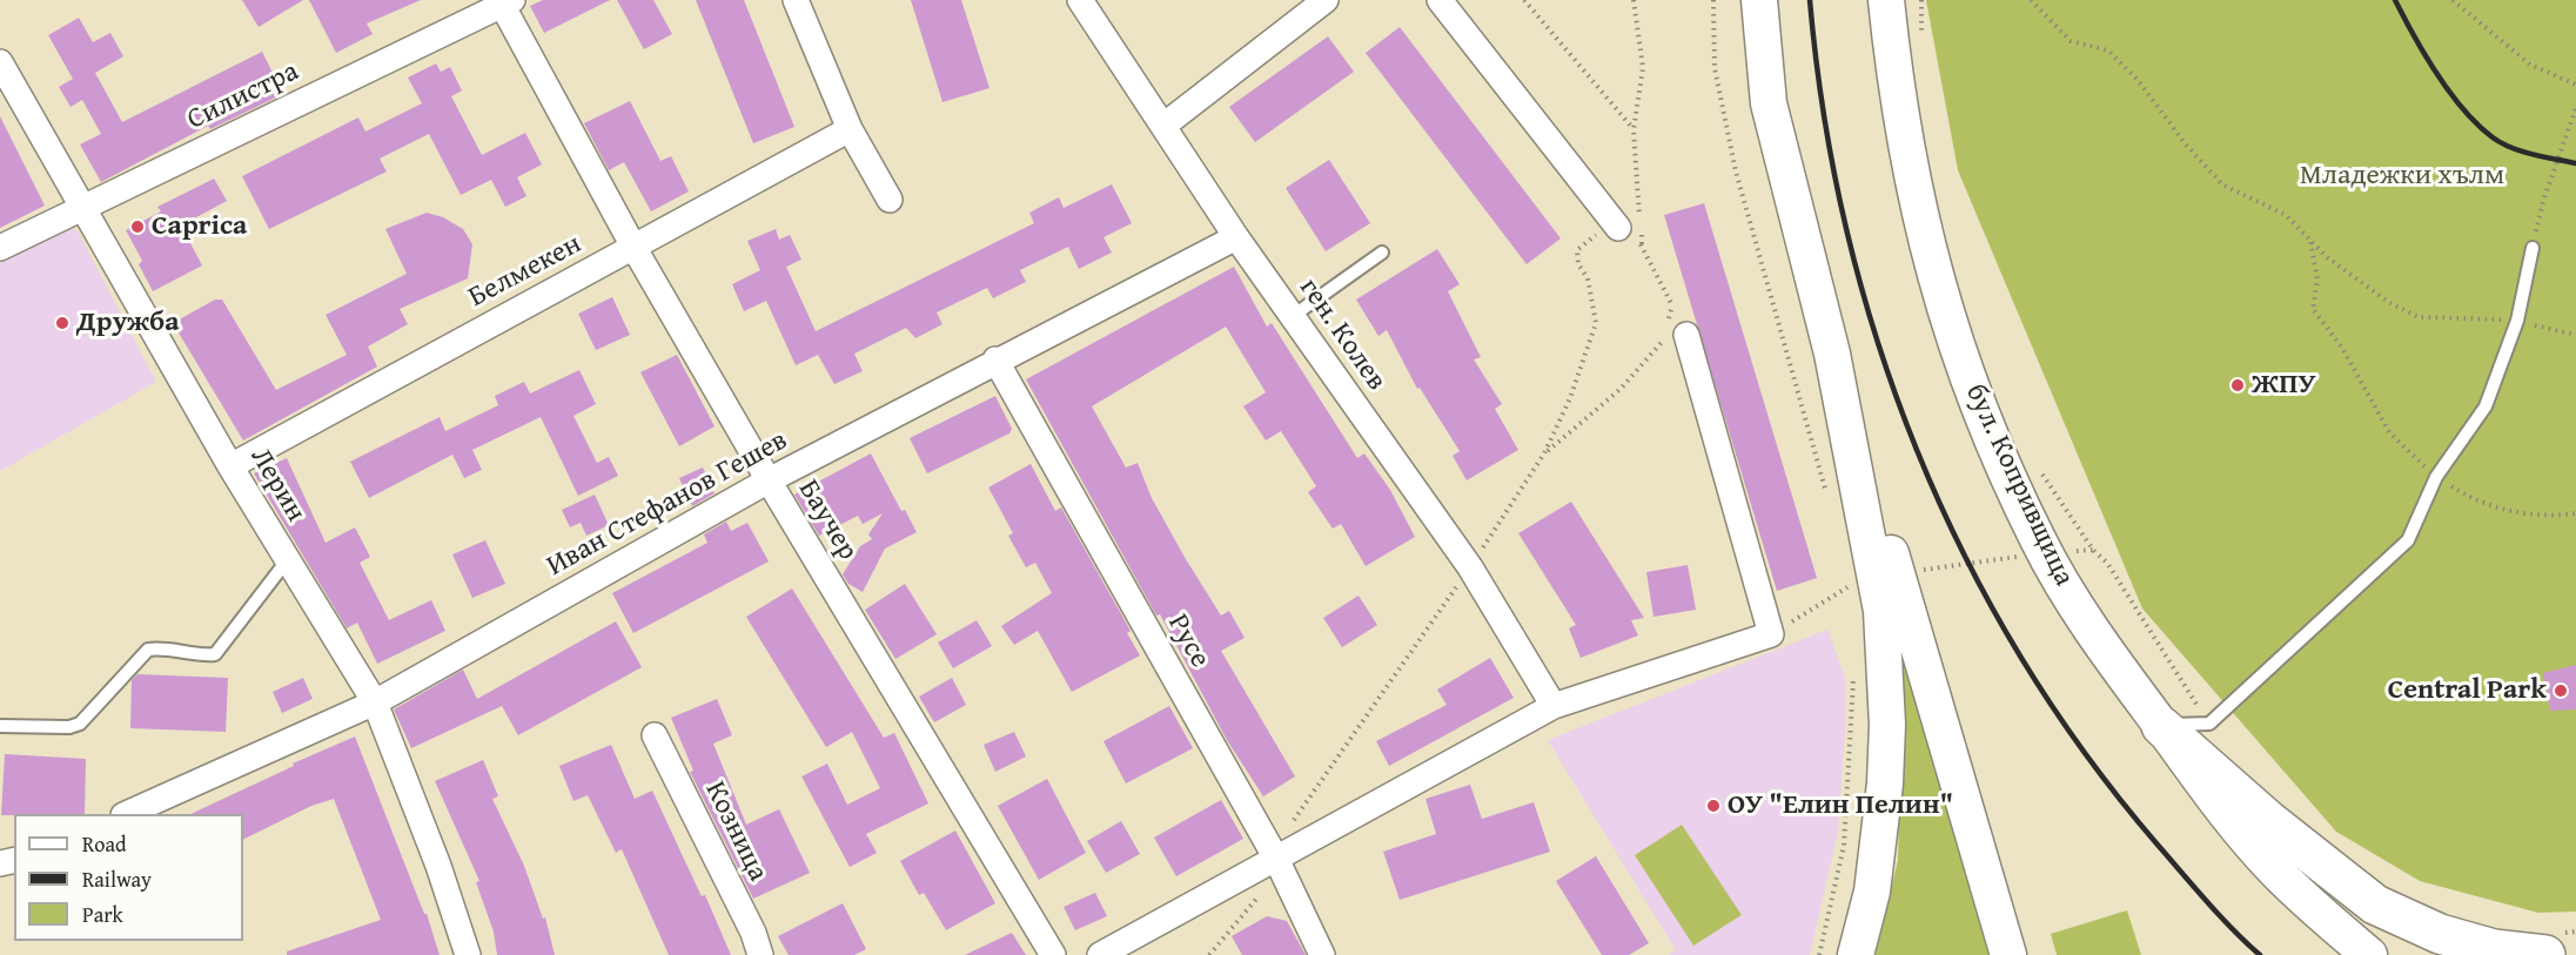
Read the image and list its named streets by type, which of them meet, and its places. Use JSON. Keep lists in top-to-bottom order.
{
  "streets": {
    "main road": ["бул. Копривщица"],
    "street": [
      "Силистра",
      "Белмекен",
      "ген. Колев",
      "Лерин",
      "Иван Стефанов Гешев",
      "Баучер",
      "Русе",
      "Козница"
    ]
  },
  "crossings": [
    ["Силистра", "Лерин"],
    ["Силистра", "Баучер"],
    ["Белмекен", "Лерин"],
    ["Белмекен", "Баучер"],
    ["ген. Колев", "Иван Стефанов Гешев"],
    ["Лерин", "Иван Стефанов Гешев"],
    ["Иван Стефанов Гешев", "Баучер"],
    ["Иван Стефанов Гешев", "Русе"]
  ],
  "parks": ["Младежки хълм"],
  "places": [
    "Caprica",
    "Дружба",
    "ЖПУ",
    "Central Park",
    "ОУ \"Елин Пелин\""
  ],
  "legend": ["Road", "Railway", "Park"]
}
